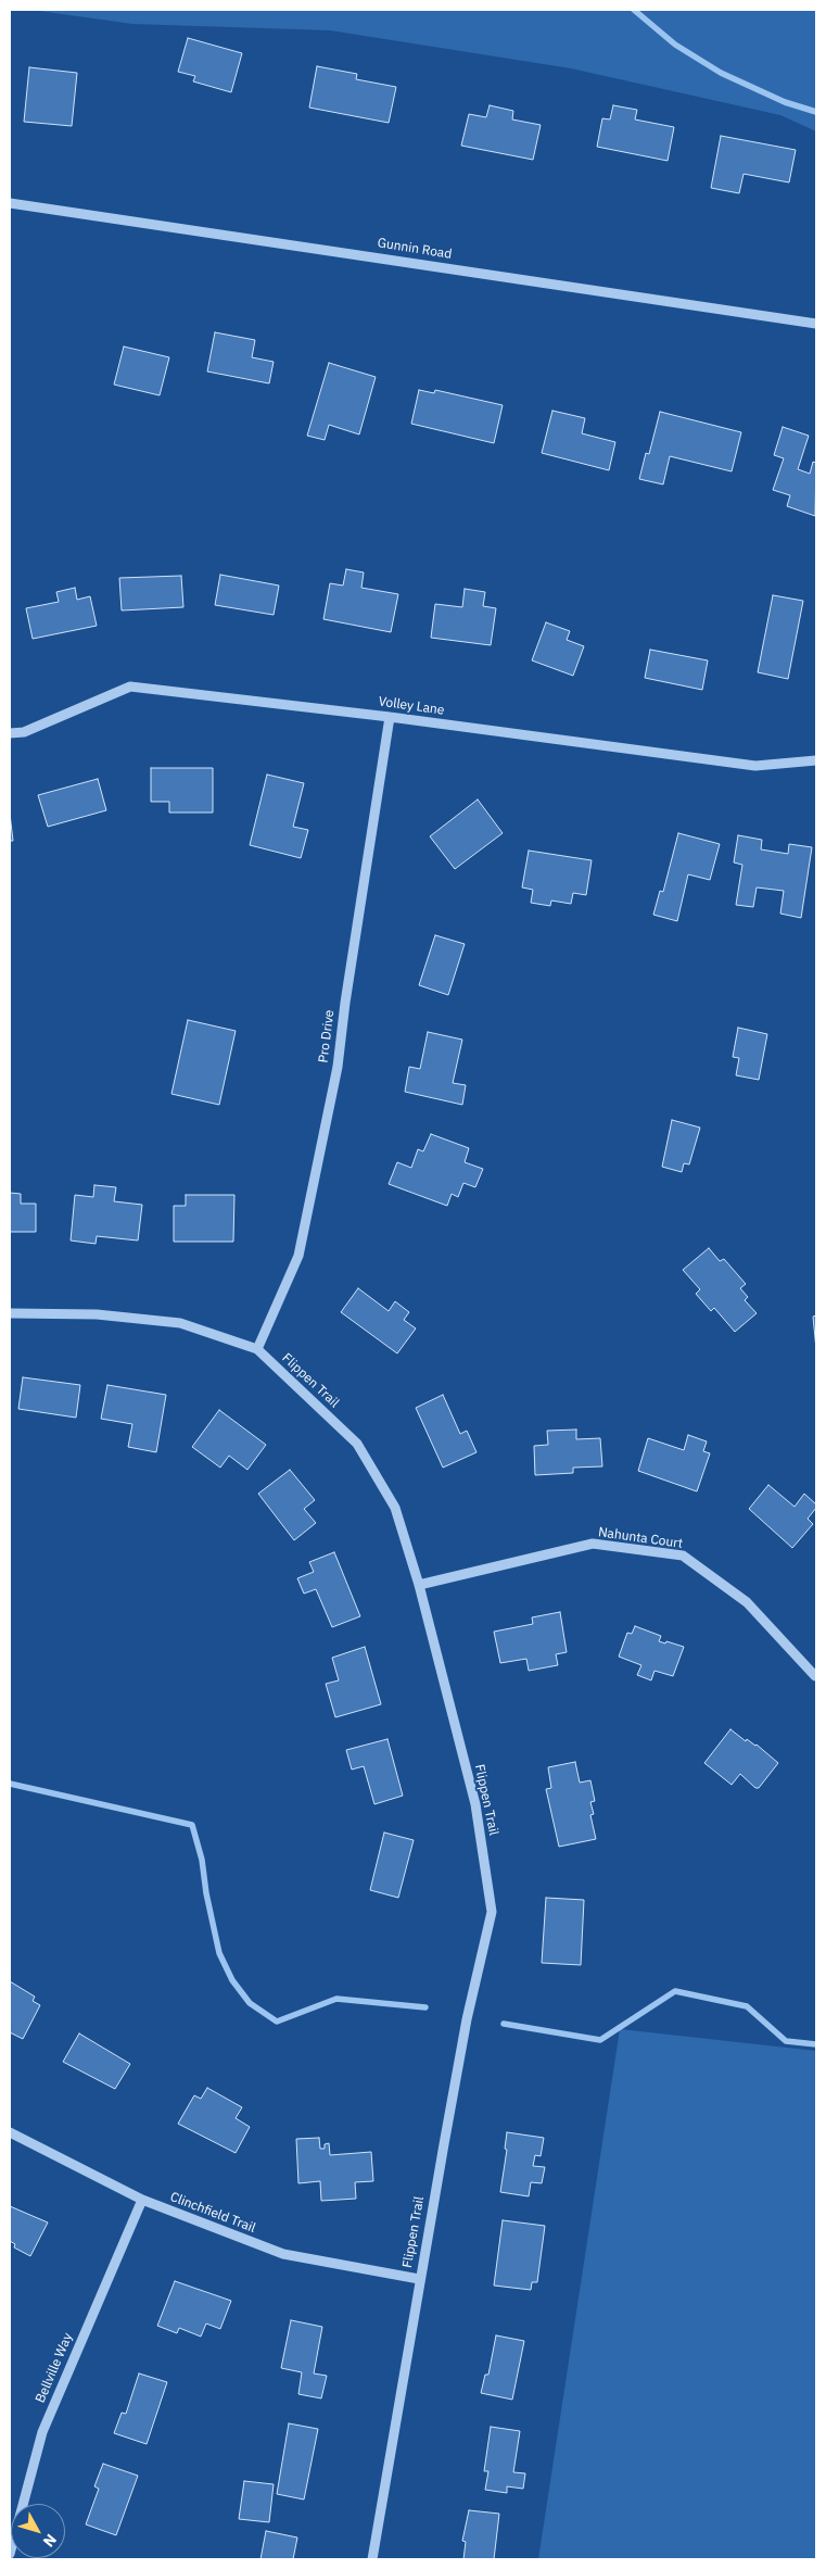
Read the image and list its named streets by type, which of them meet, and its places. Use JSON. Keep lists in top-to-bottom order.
{
  "streets": {
    "street": [
      "Gunnin Road",
      "Volley Lane",
      "Pro Drive",
      "Flippen Trail",
      "Nahunta Court",
      "Clinchfield Trail",
      "Bellville Way"
    ]
  },
  "crossings": [
    ["Volley Lane", "Pro Drive"],
    ["Pro Drive", "Flippen Trail"],
    ["Flippen Trail", "Nahunta Court"],
    ["Flippen Trail", "Clinchfield Trail"],
    ["Clinchfield Trail", "Bellville Way"]
  ],
  "north": "bottom right"
}
